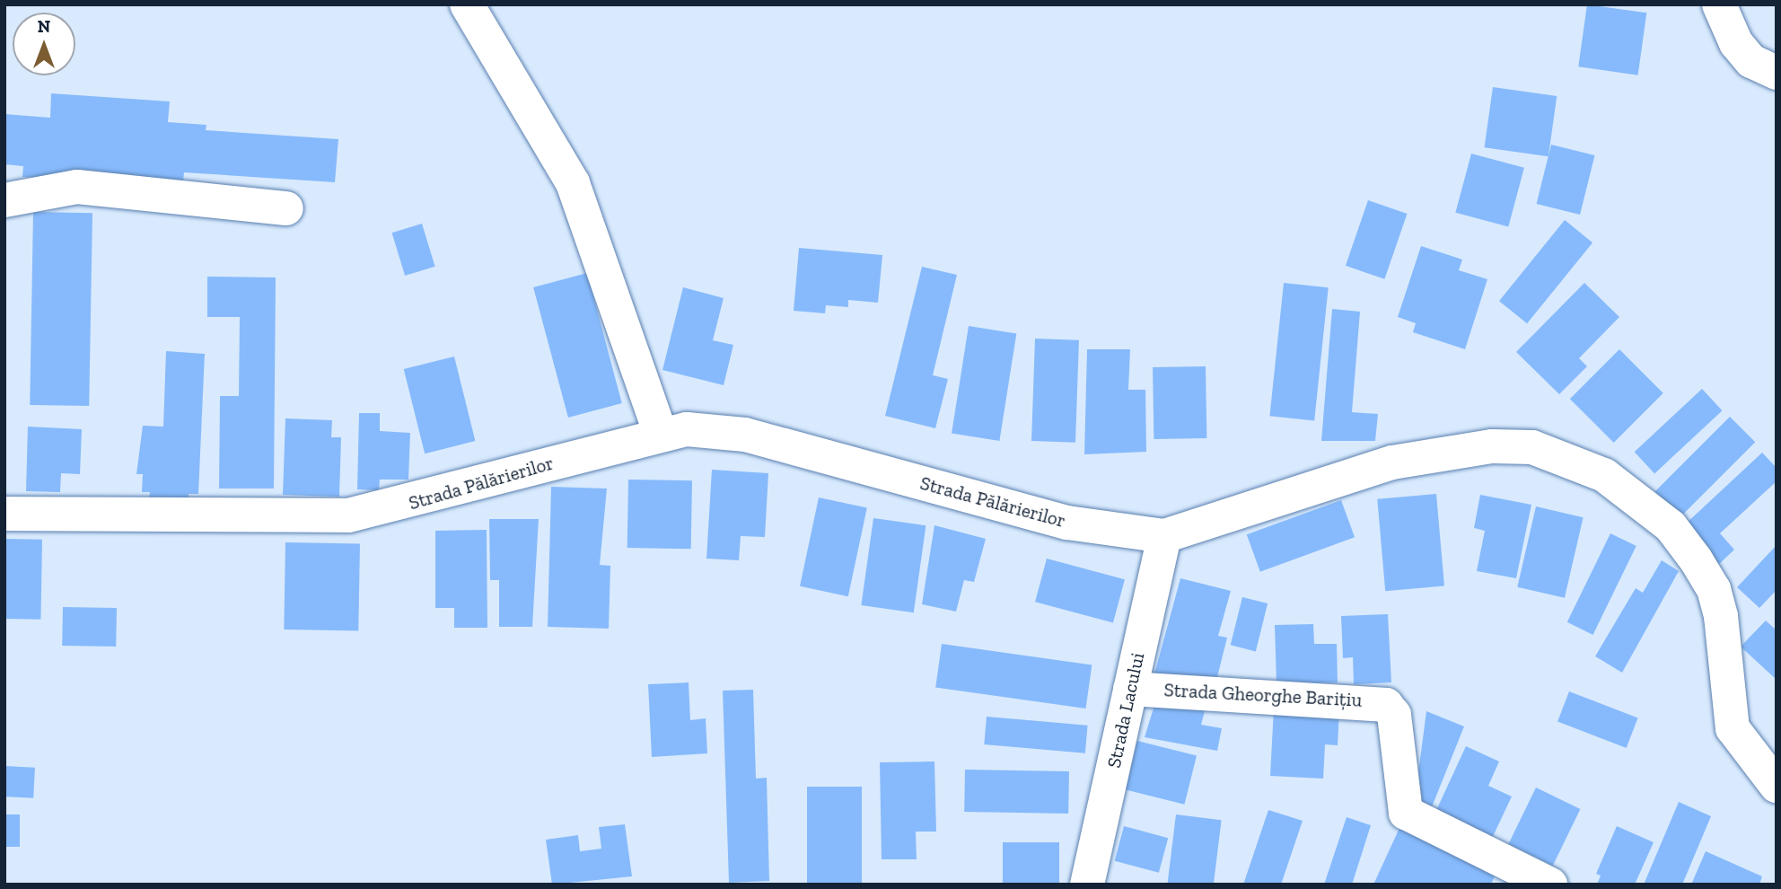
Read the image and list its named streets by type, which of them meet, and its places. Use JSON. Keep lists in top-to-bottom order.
{
  "streets": {
    "street": ["Strada Pălărierilor", "Strada Gheorghe Barițiu", "Strada Lacului"]
  },
  "crossings": [
    ["Strada Pălărierilor", "Strada Lacului"],
    ["Strada Gheorghe Barițiu", "Strada Lacului"]
  ],
  "north": "top"
}
